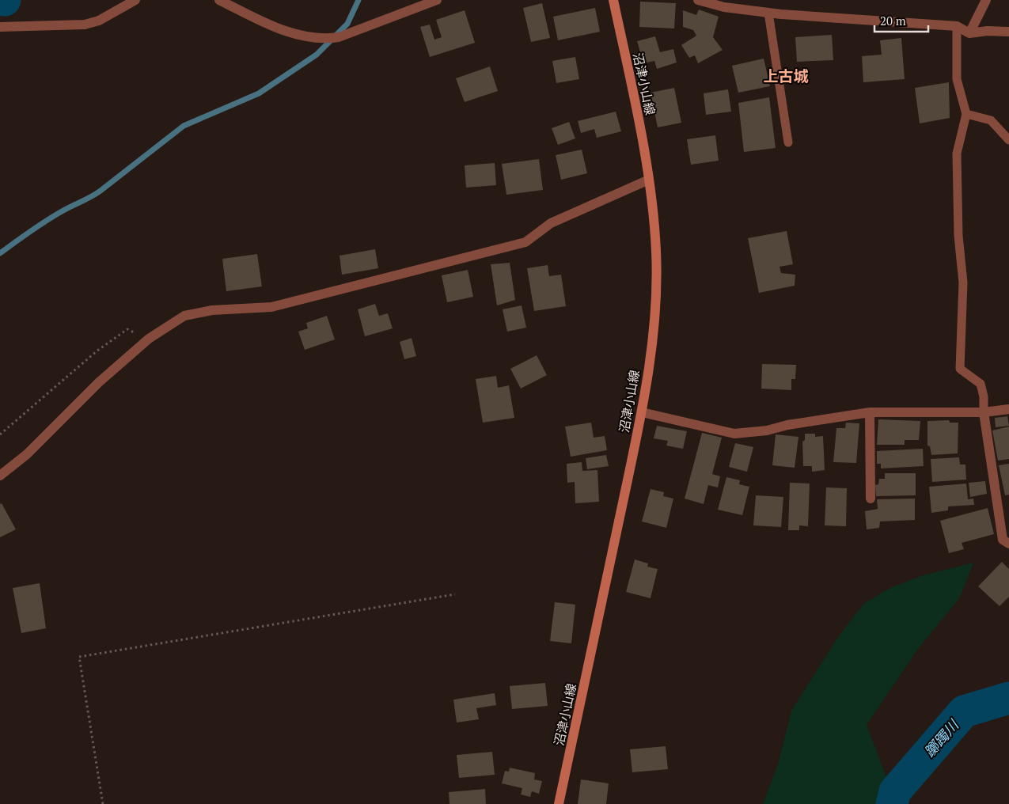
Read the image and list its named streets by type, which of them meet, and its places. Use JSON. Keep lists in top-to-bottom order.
{
  "streets": {
    "main road": ["沼津小山線"]
  },
  "districts": ["上古城"],
  "water": ["躑躅川"],
  "scale_bar": "20 m"
}
